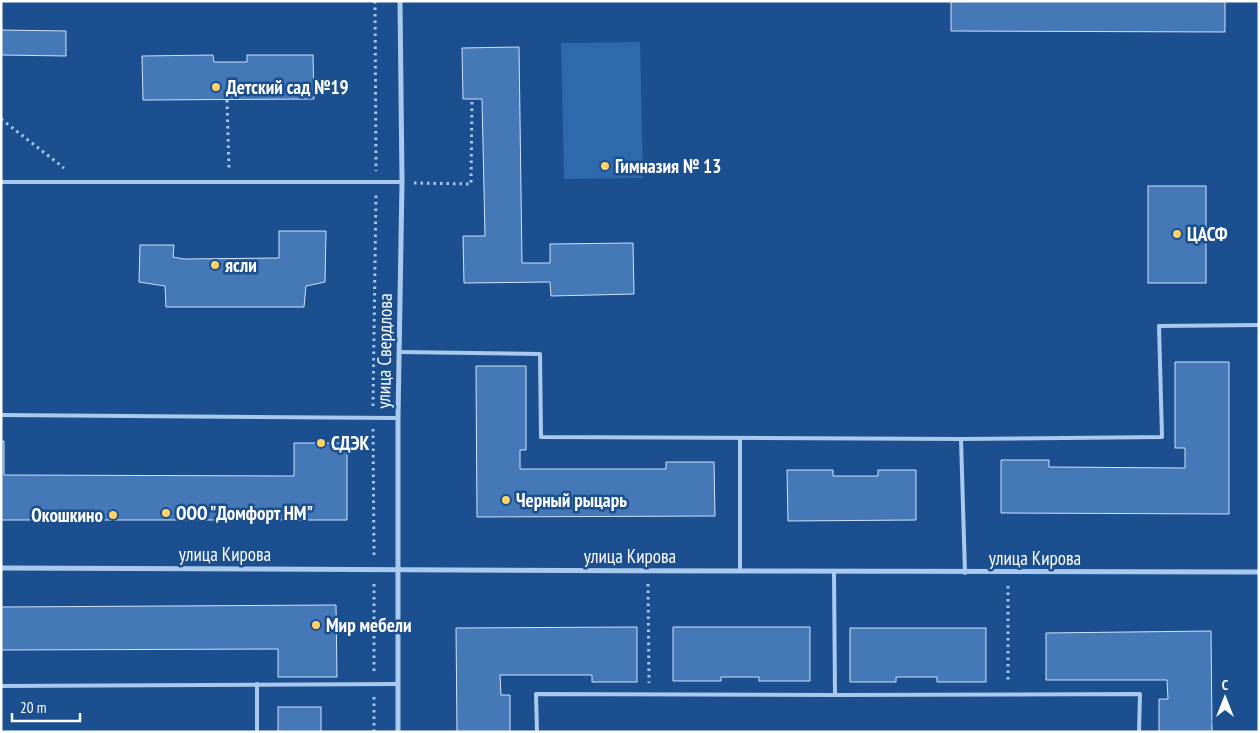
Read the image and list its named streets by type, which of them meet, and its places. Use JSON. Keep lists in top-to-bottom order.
{
  "streets": {
    "street": ["улица Свердлова", "улица Кирова"]
  },
  "crossings": [
    ["улица Свердлова", "улица Кирова"]
  ],
  "places": [
    "Детский сад №19",
    "Гимназия № 13",
    "ЦАСФ",
    "ясли",
    "СДЭК",
    "Черный рыцарь",
    "ООО \"Домфорт НМ\"",
    "Окошкино",
    "Мир мебели"
  ],
  "scale_bar": "20 m",
  "north": "top"
}
